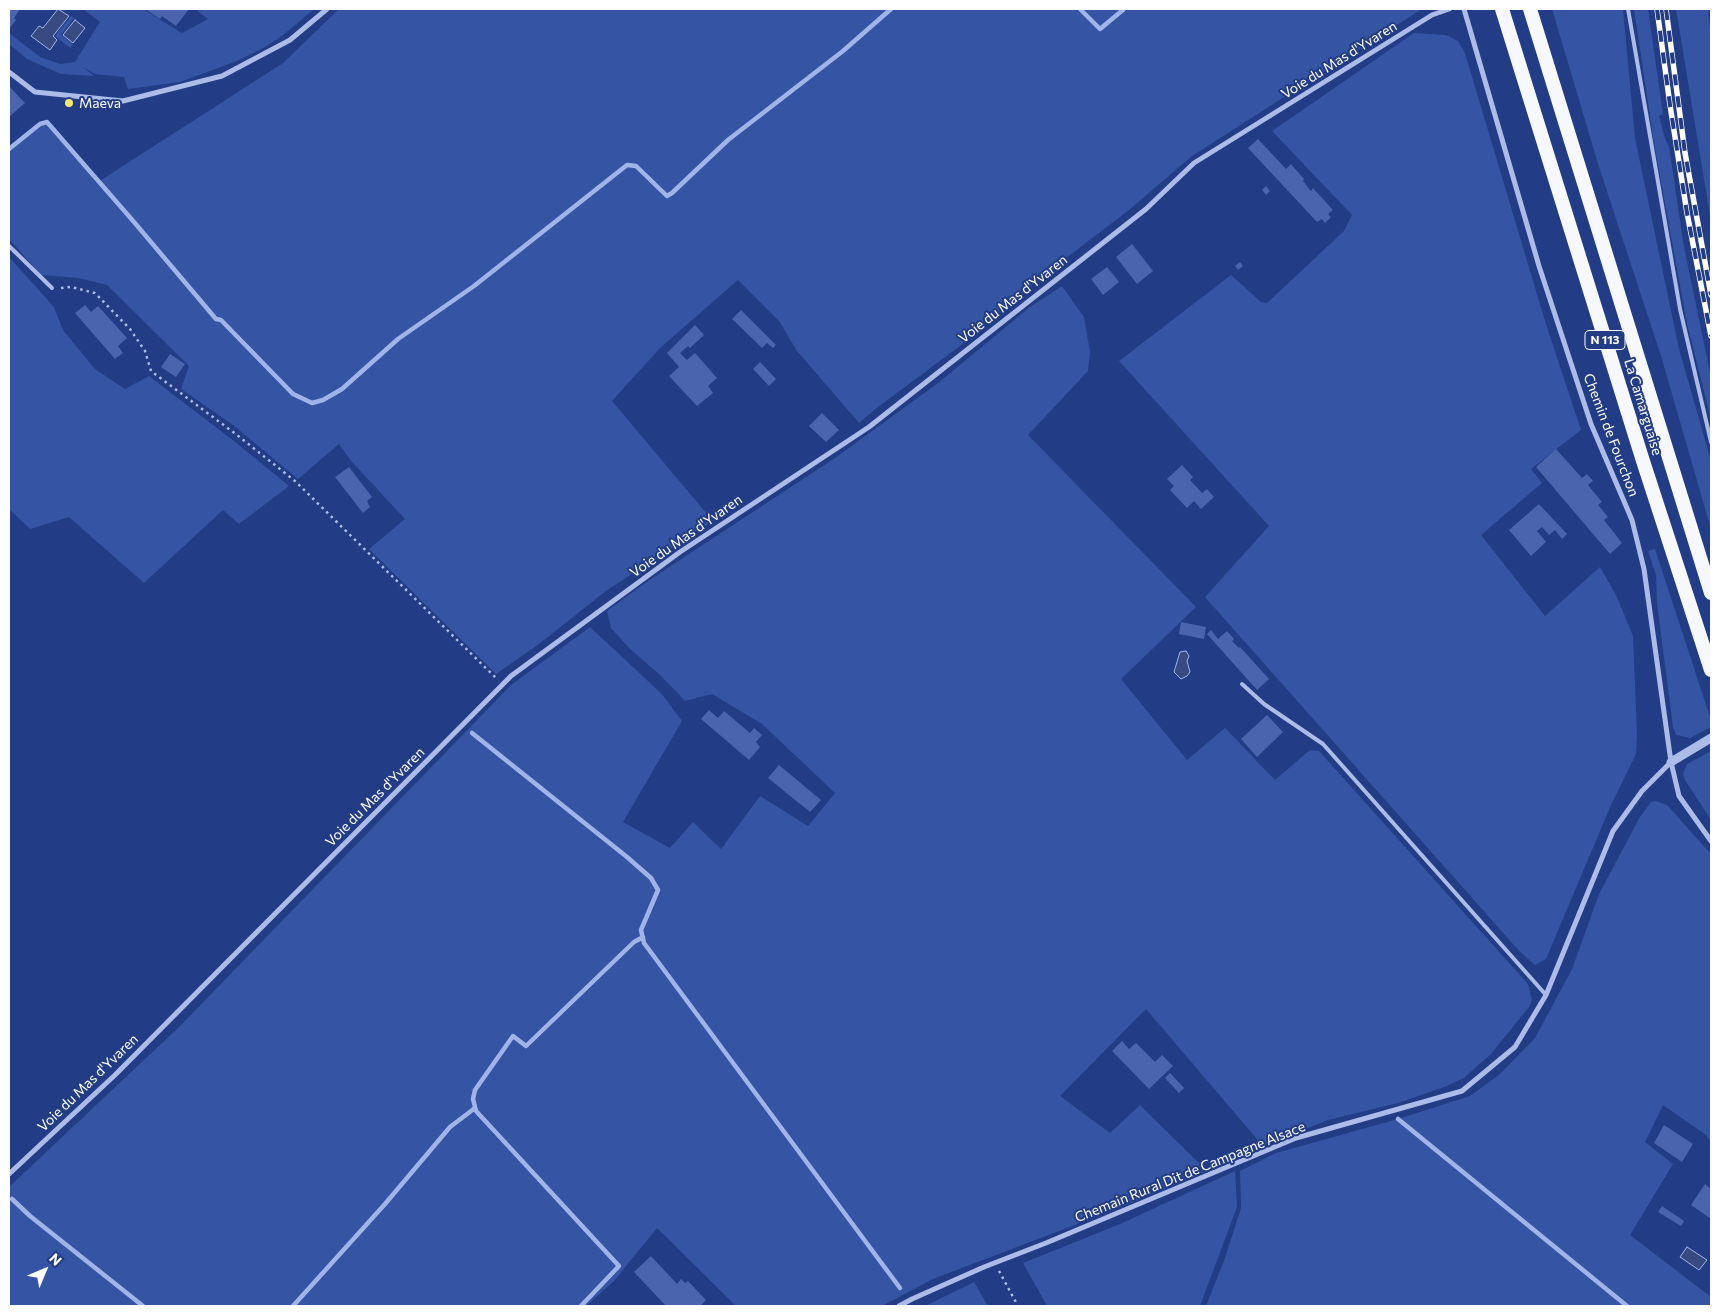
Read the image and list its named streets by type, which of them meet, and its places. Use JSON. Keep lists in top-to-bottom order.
{
  "streets": {
    "highway": ["N 113", "La Camarguaise"],
    "street": ["Voie du Mas d'Yvaren", "Chemin de Fourchon", "Chemain Rural Dit de Campagne Alsace"]
  },
  "crossings": [
    ["Chemin de Fourchon", "Chemain Rural Dit de Campagne Alsace"]
  ],
  "places": ["Maeva"],
  "north": "top right"
}
